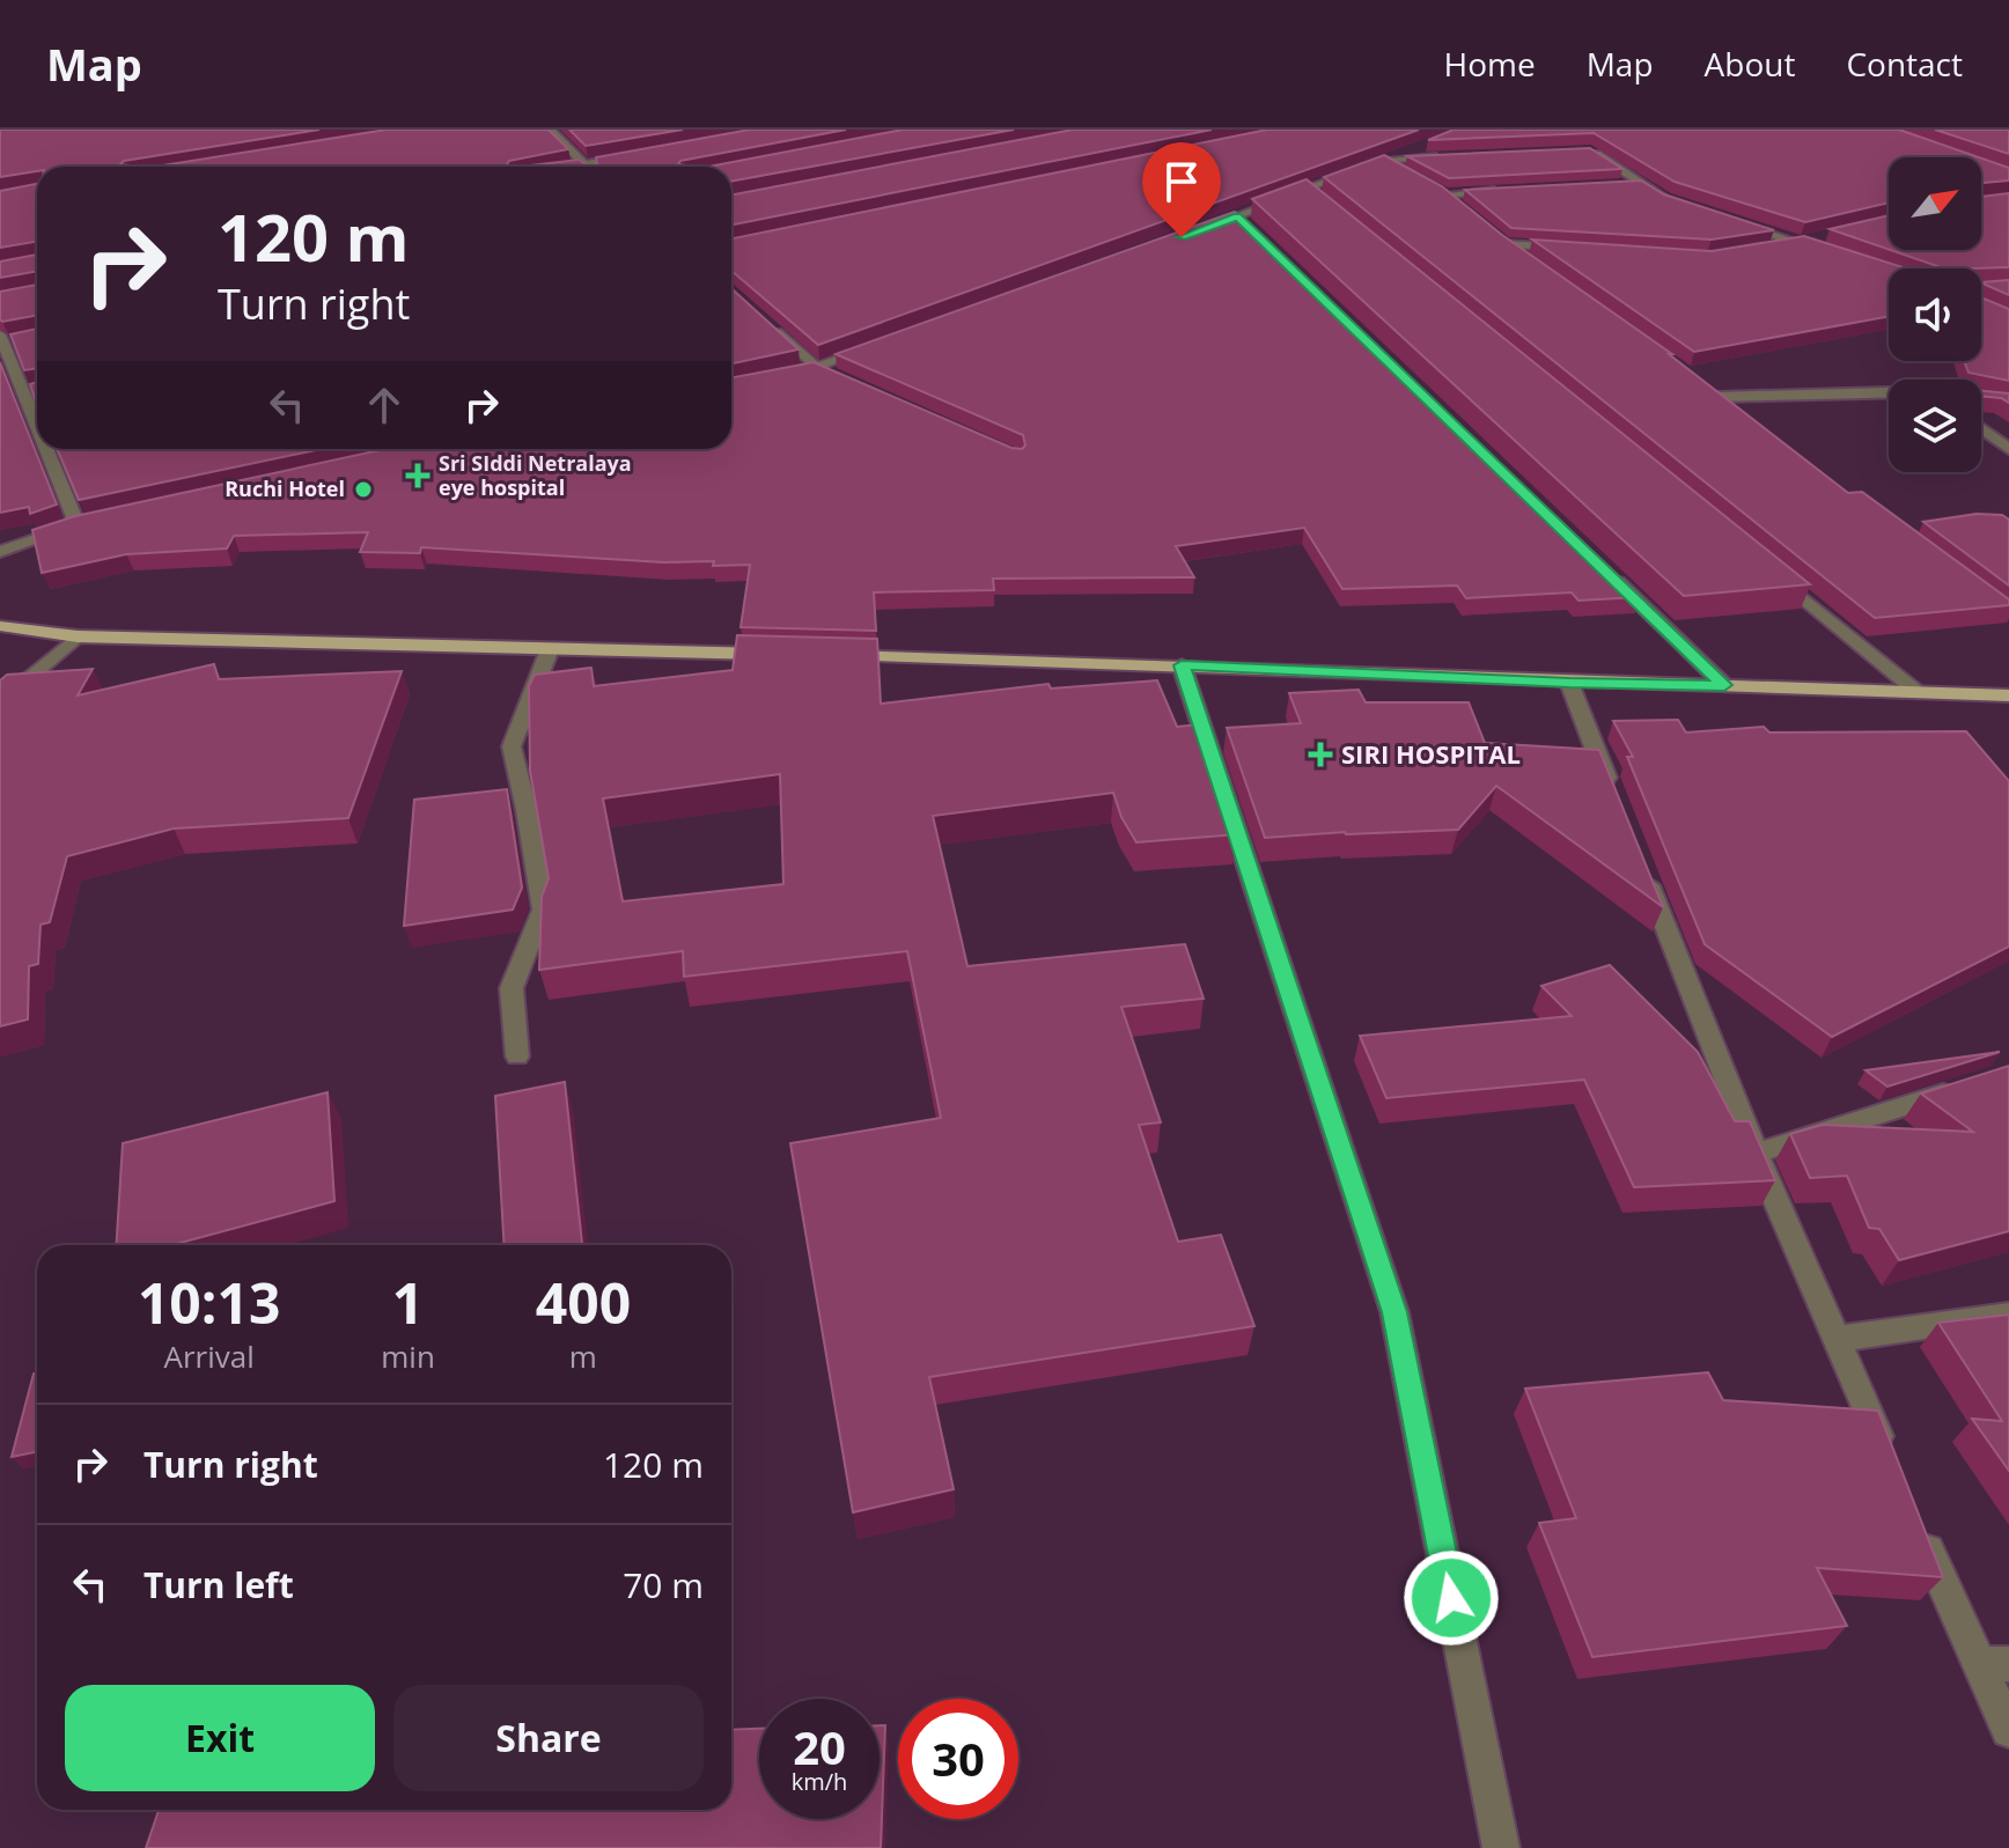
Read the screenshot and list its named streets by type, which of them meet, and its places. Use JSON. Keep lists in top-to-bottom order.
{
  "places": {
    "health": ["Sri SIddi Netralaya eye hospital", "SIRI HOSPITAL"],
    "other": ["Ruchi Hotel"]
  },
  "north": "top right",
  "page": {
    "header": "Map",
    "nav": [
      "Home",
      "Map",
      "About",
      "Contact"
    ],
    "turn": ["120 m", "Turn right"],
    "eta": [
      "10:13",
      "Arrival",
      "1",
      "min",
      "400",
      "m"
    ],
    "list": [
      {
        "name": "Turn right",
        "value": "120 m"
      },
      {
        "name": "Turn left",
        "value": "70 m"
      }
    ],
    "buttons": ["Exit", "Share"],
    "speed": "20 km/h",
    "limit": "30"
  }
}
